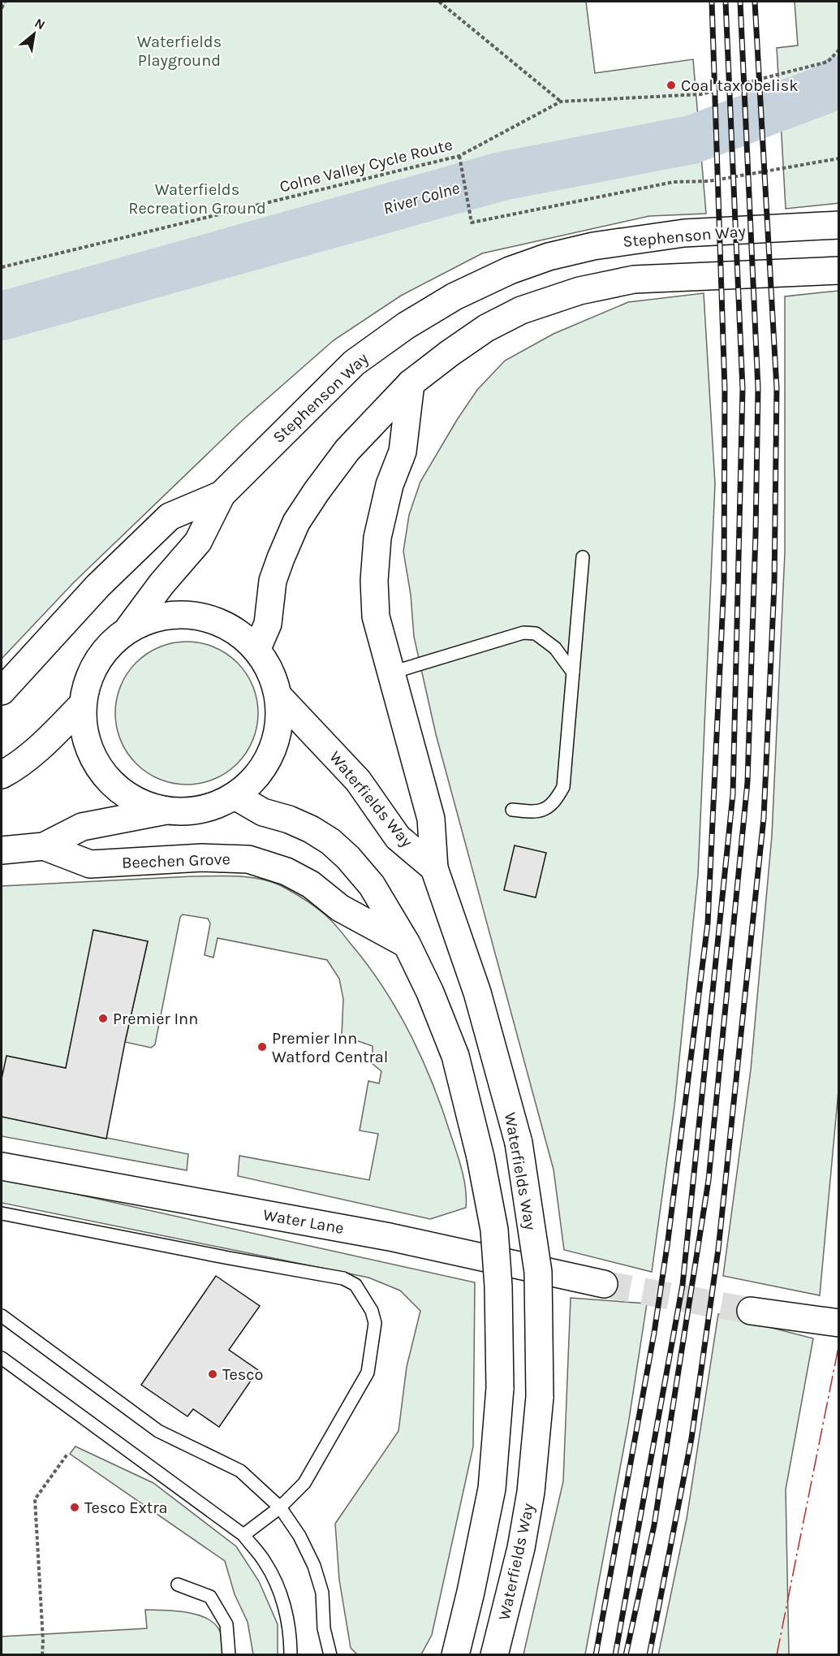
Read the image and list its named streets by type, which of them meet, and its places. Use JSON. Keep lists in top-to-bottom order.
{
  "streets": {
    "main road": [
      "Stephenson Way",
      "Waterfields Way",
      "Beechen Grove",
      "Water Lane"
    ],
    "path": ["Colne Valley Cycle Route"]
  },
  "water": ["River Colne"],
  "parks": ["Waterfields Playground", "Waterfields Recreation Ground"],
  "places": [
    "Coal tax obelisk",
    "Premier Inn",
    "Premier Inn Watford Central",
    "Tesco",
    "Tesco Extra"
  ],
  "north": "top right"
}
